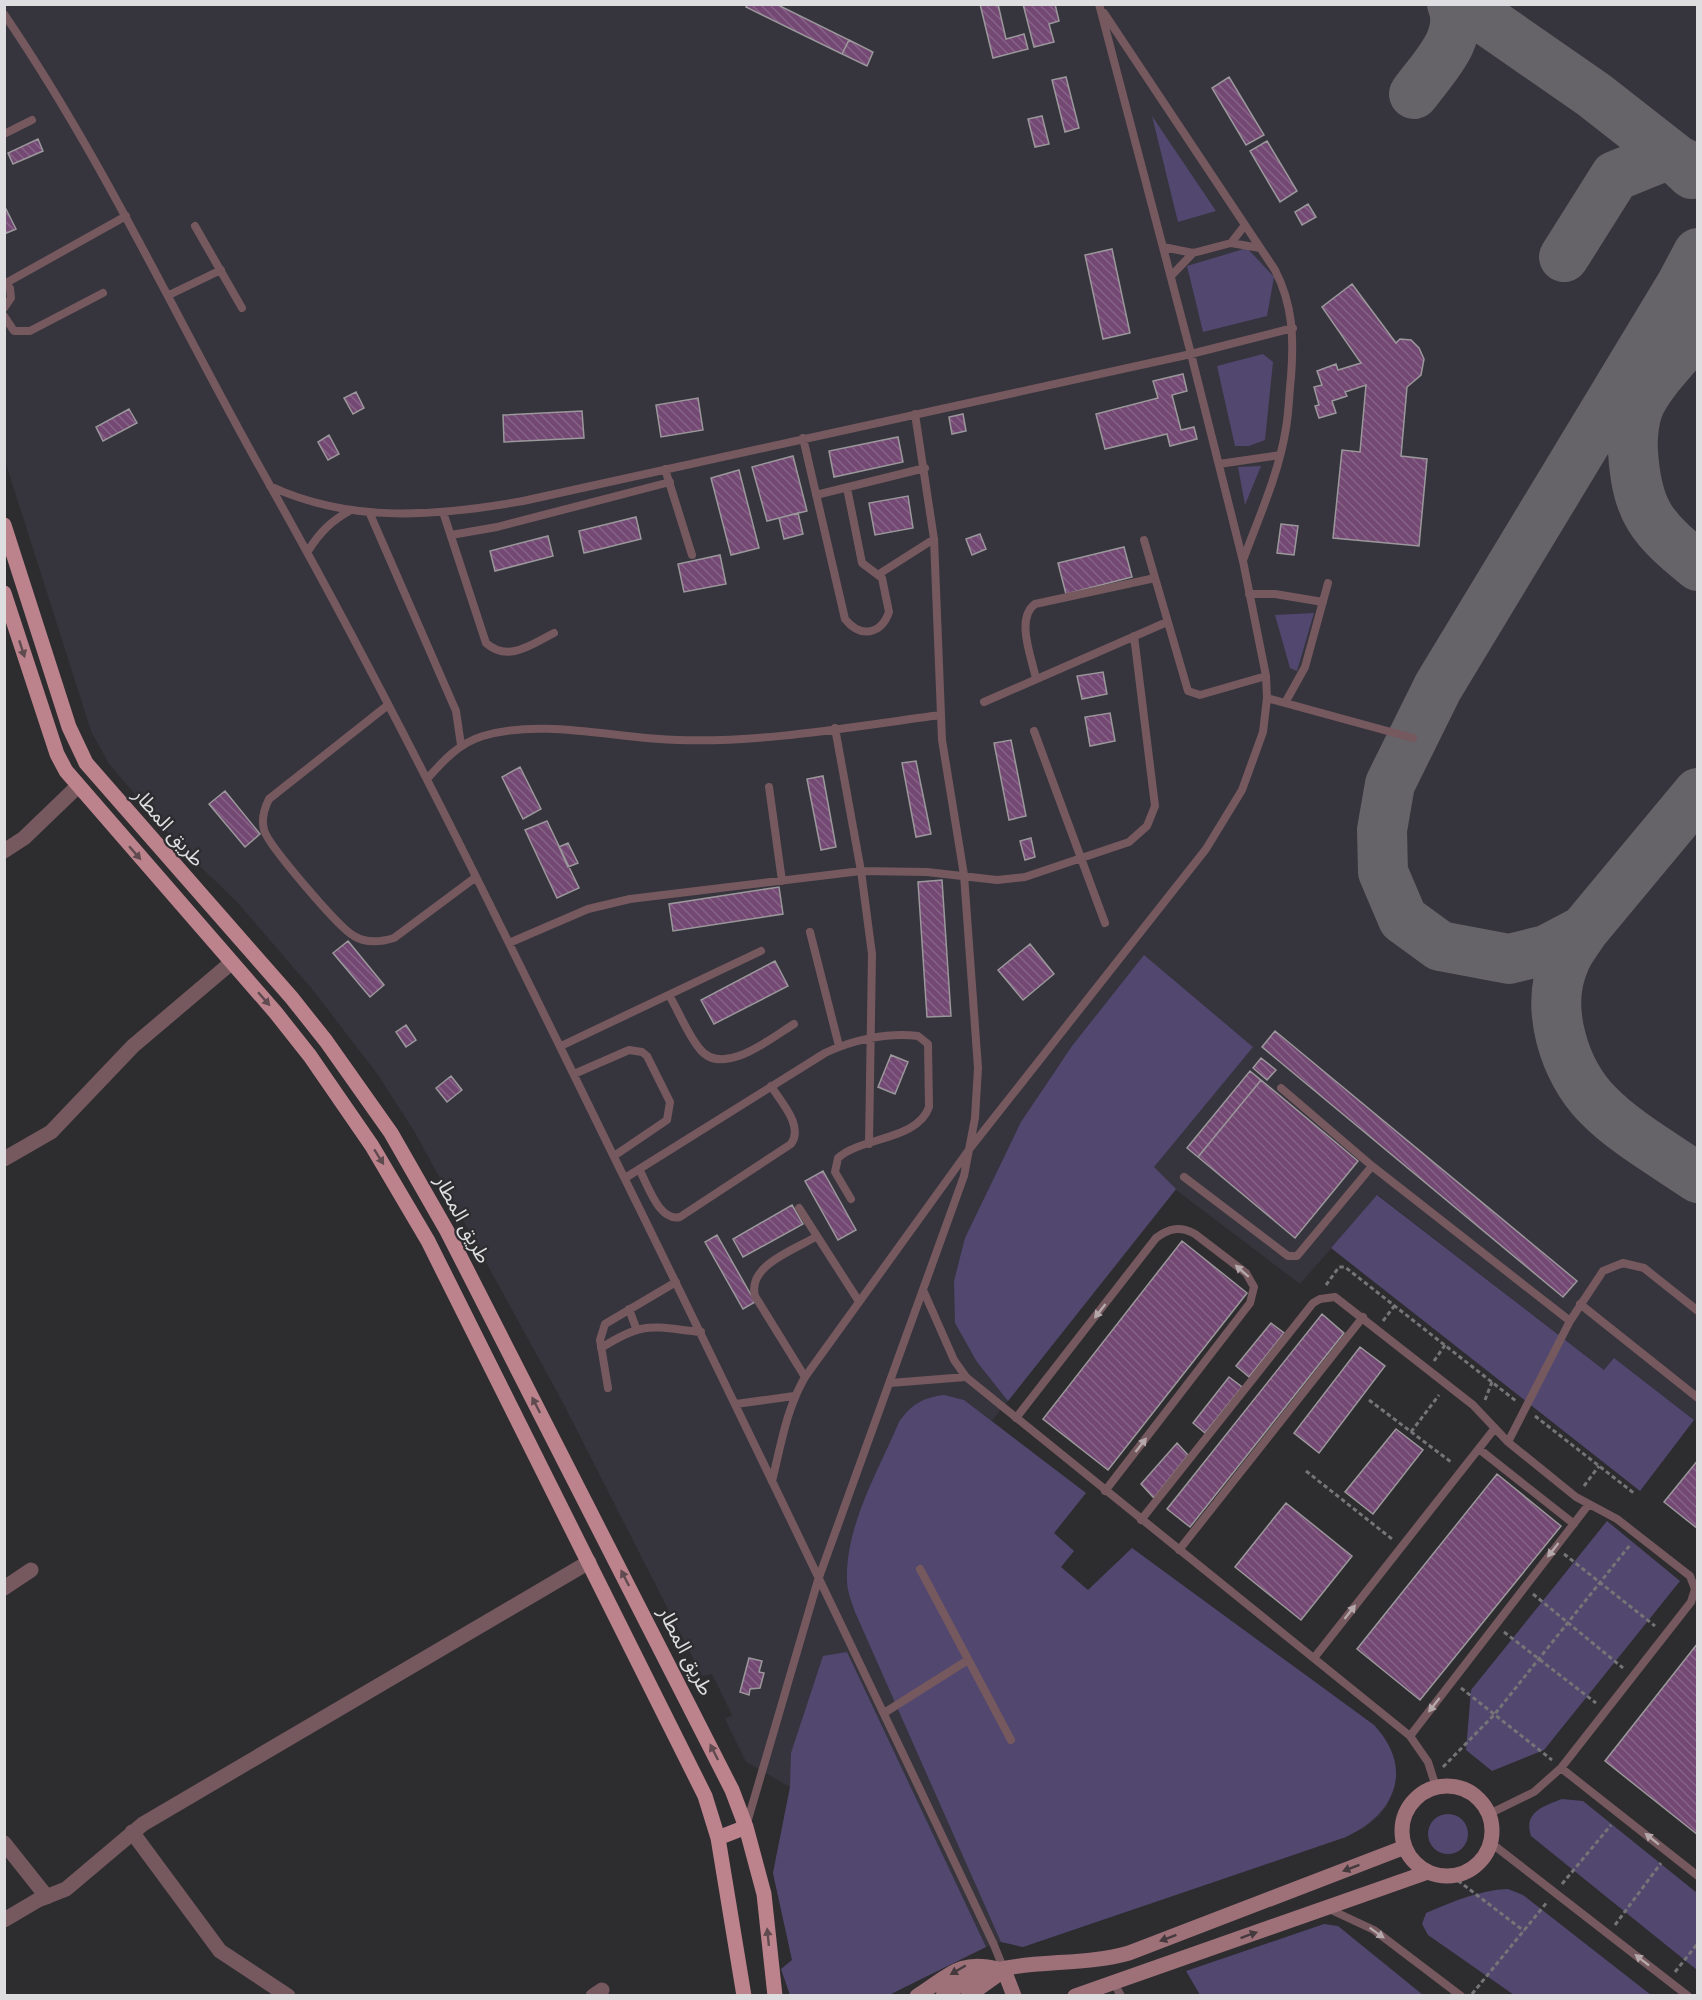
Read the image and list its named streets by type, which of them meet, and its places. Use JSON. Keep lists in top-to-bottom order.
{
  "streets": {
    "main road": ["طريق المطار"]
  }
}
